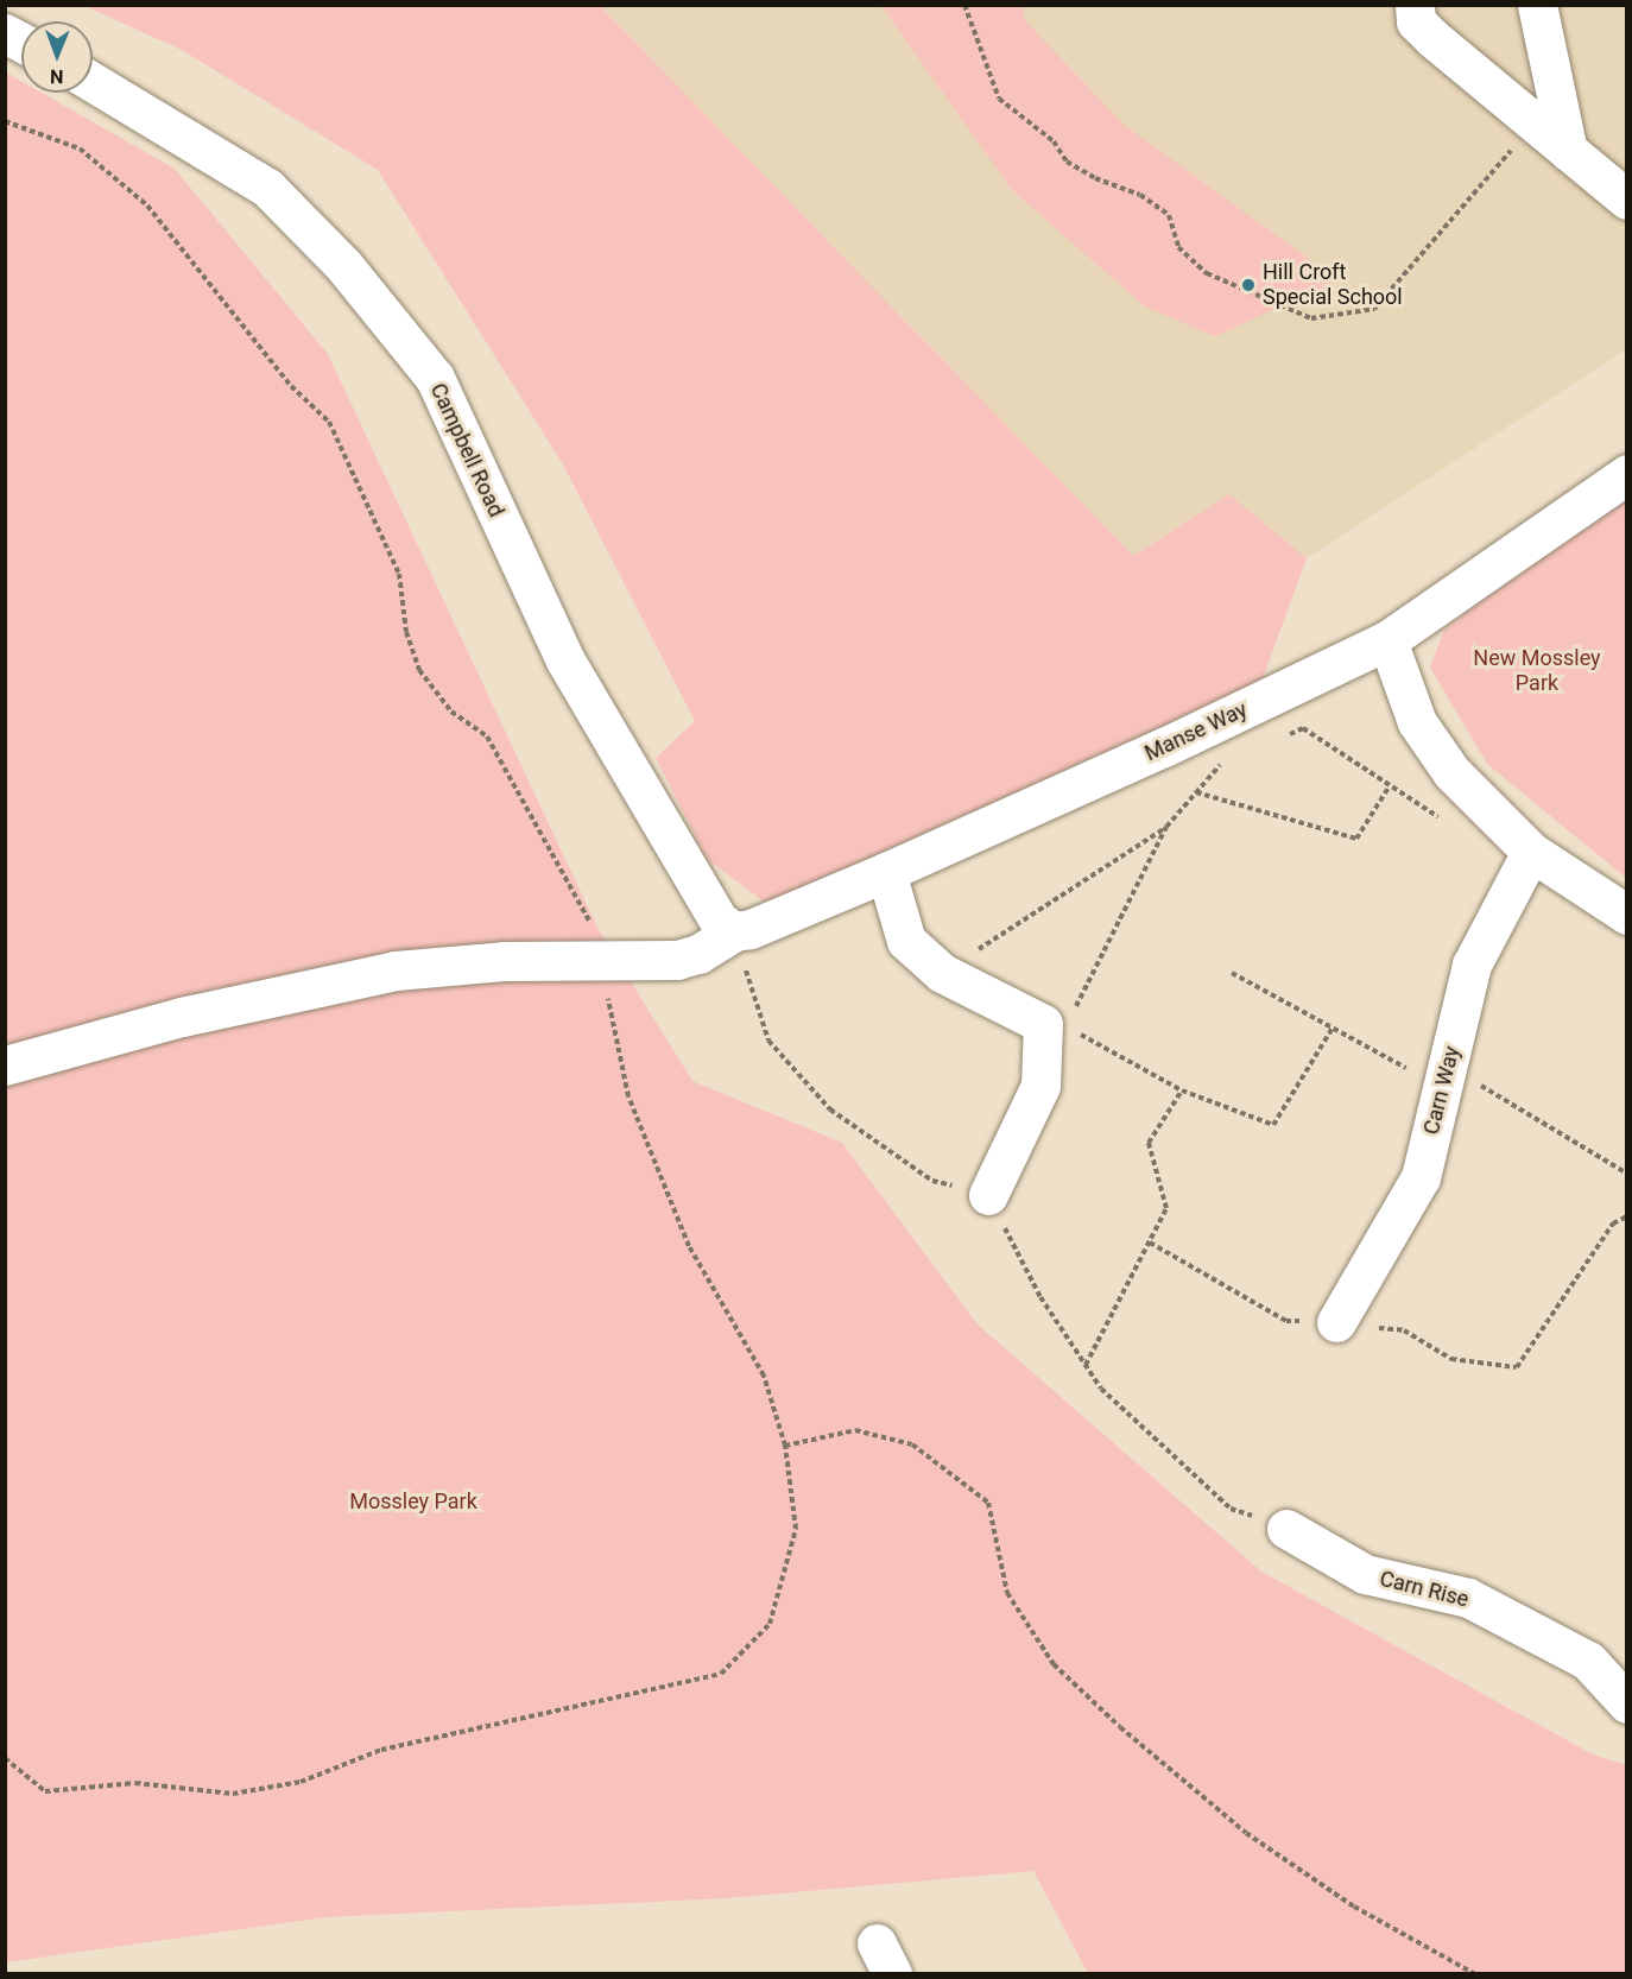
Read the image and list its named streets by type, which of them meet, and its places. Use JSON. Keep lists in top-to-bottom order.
{
  "streets": {
    "street": [
      "Campbell Road",
      "Manse Way",
      "Carn Way",
      "Carn Rise"
    ]
  },
  "crossings": [
    ["Campbell Road", "Manse Way"]
  ],
  "parks": ["New Mossley Park", "Mossley Park"],
  "places": ["Hill Croft Special School"],
  "north": "bottom"
}
